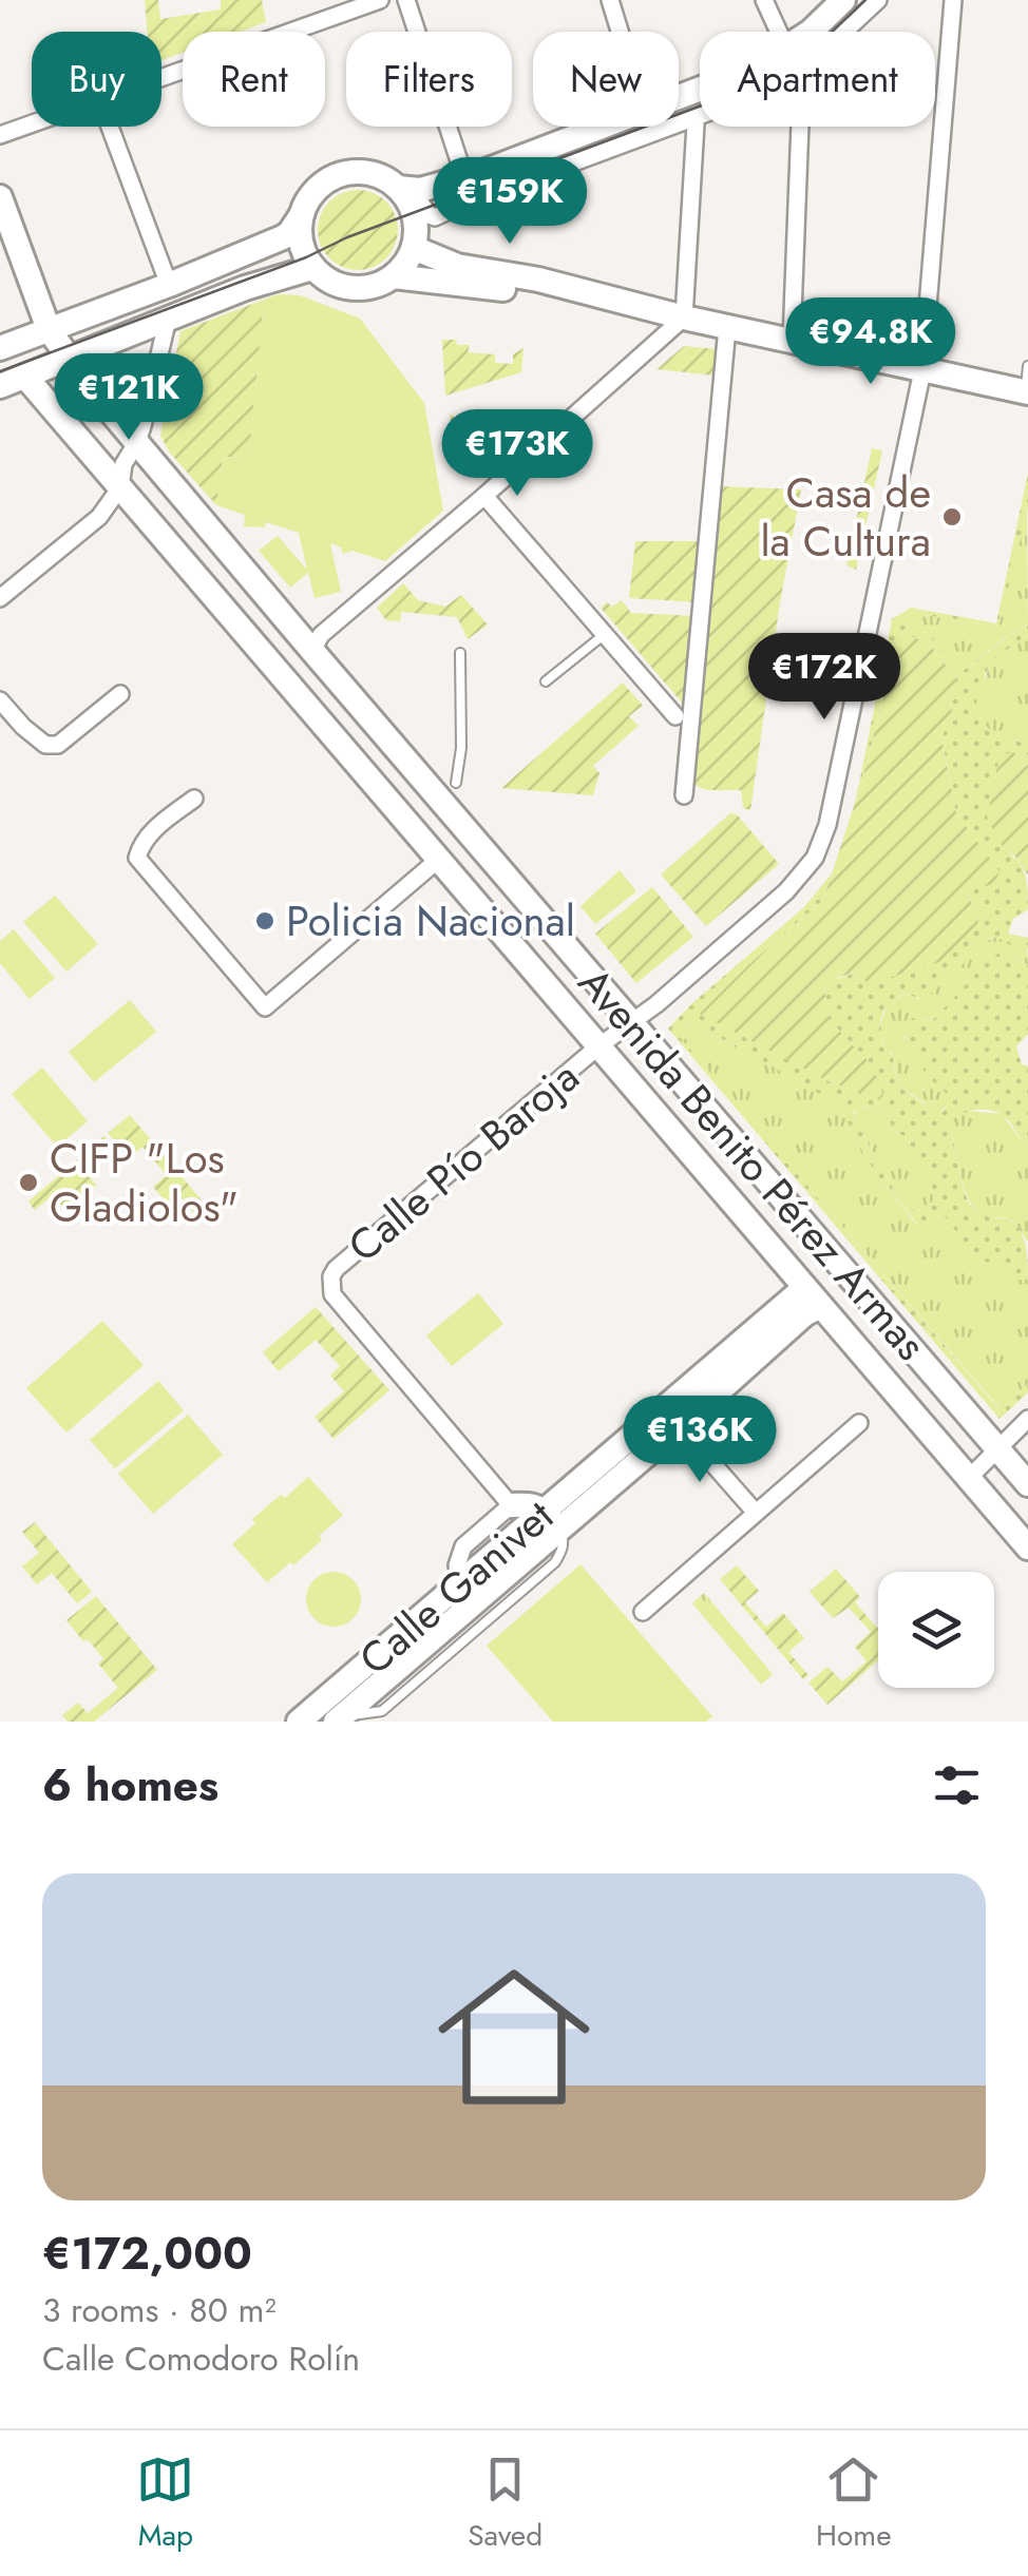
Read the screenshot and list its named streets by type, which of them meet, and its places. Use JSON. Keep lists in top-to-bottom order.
{
  "streets": {
    "street": ["Calle Pío Baroja", "Avenida Benito Pérez Armas", "Calle Ganivet"]
  },
  "crossings": [
    ["Calle Pío Baroja", "Avenida Benito Pérez Armas"],
    ["Avenida Benito Pérez Armas", "Calle Ganivet"]
  ],
  "places": ["Casa de la Cultura", "Policia Nacional", "CIFP \"Los Gladiolos\""],
  "page": {
    "chip": [
      "Buy",
      "Rent",
      "Filters",
      "New",
      "Apartment"
    ],
    "price": [
      "€159K",
      "€94.8K",
      "€121K",
      "€173K",
      "€172K",
      "€136K"
    ],
    "heading": "6 homes",
    "list": [
      {
        "name": "€172,000",
        "note": "3 rooms · 80 m² · Calle Comodoro Rolín"
      }
    ],
    "tabs": ["Map", "Saved", "Home"]
  }
}
